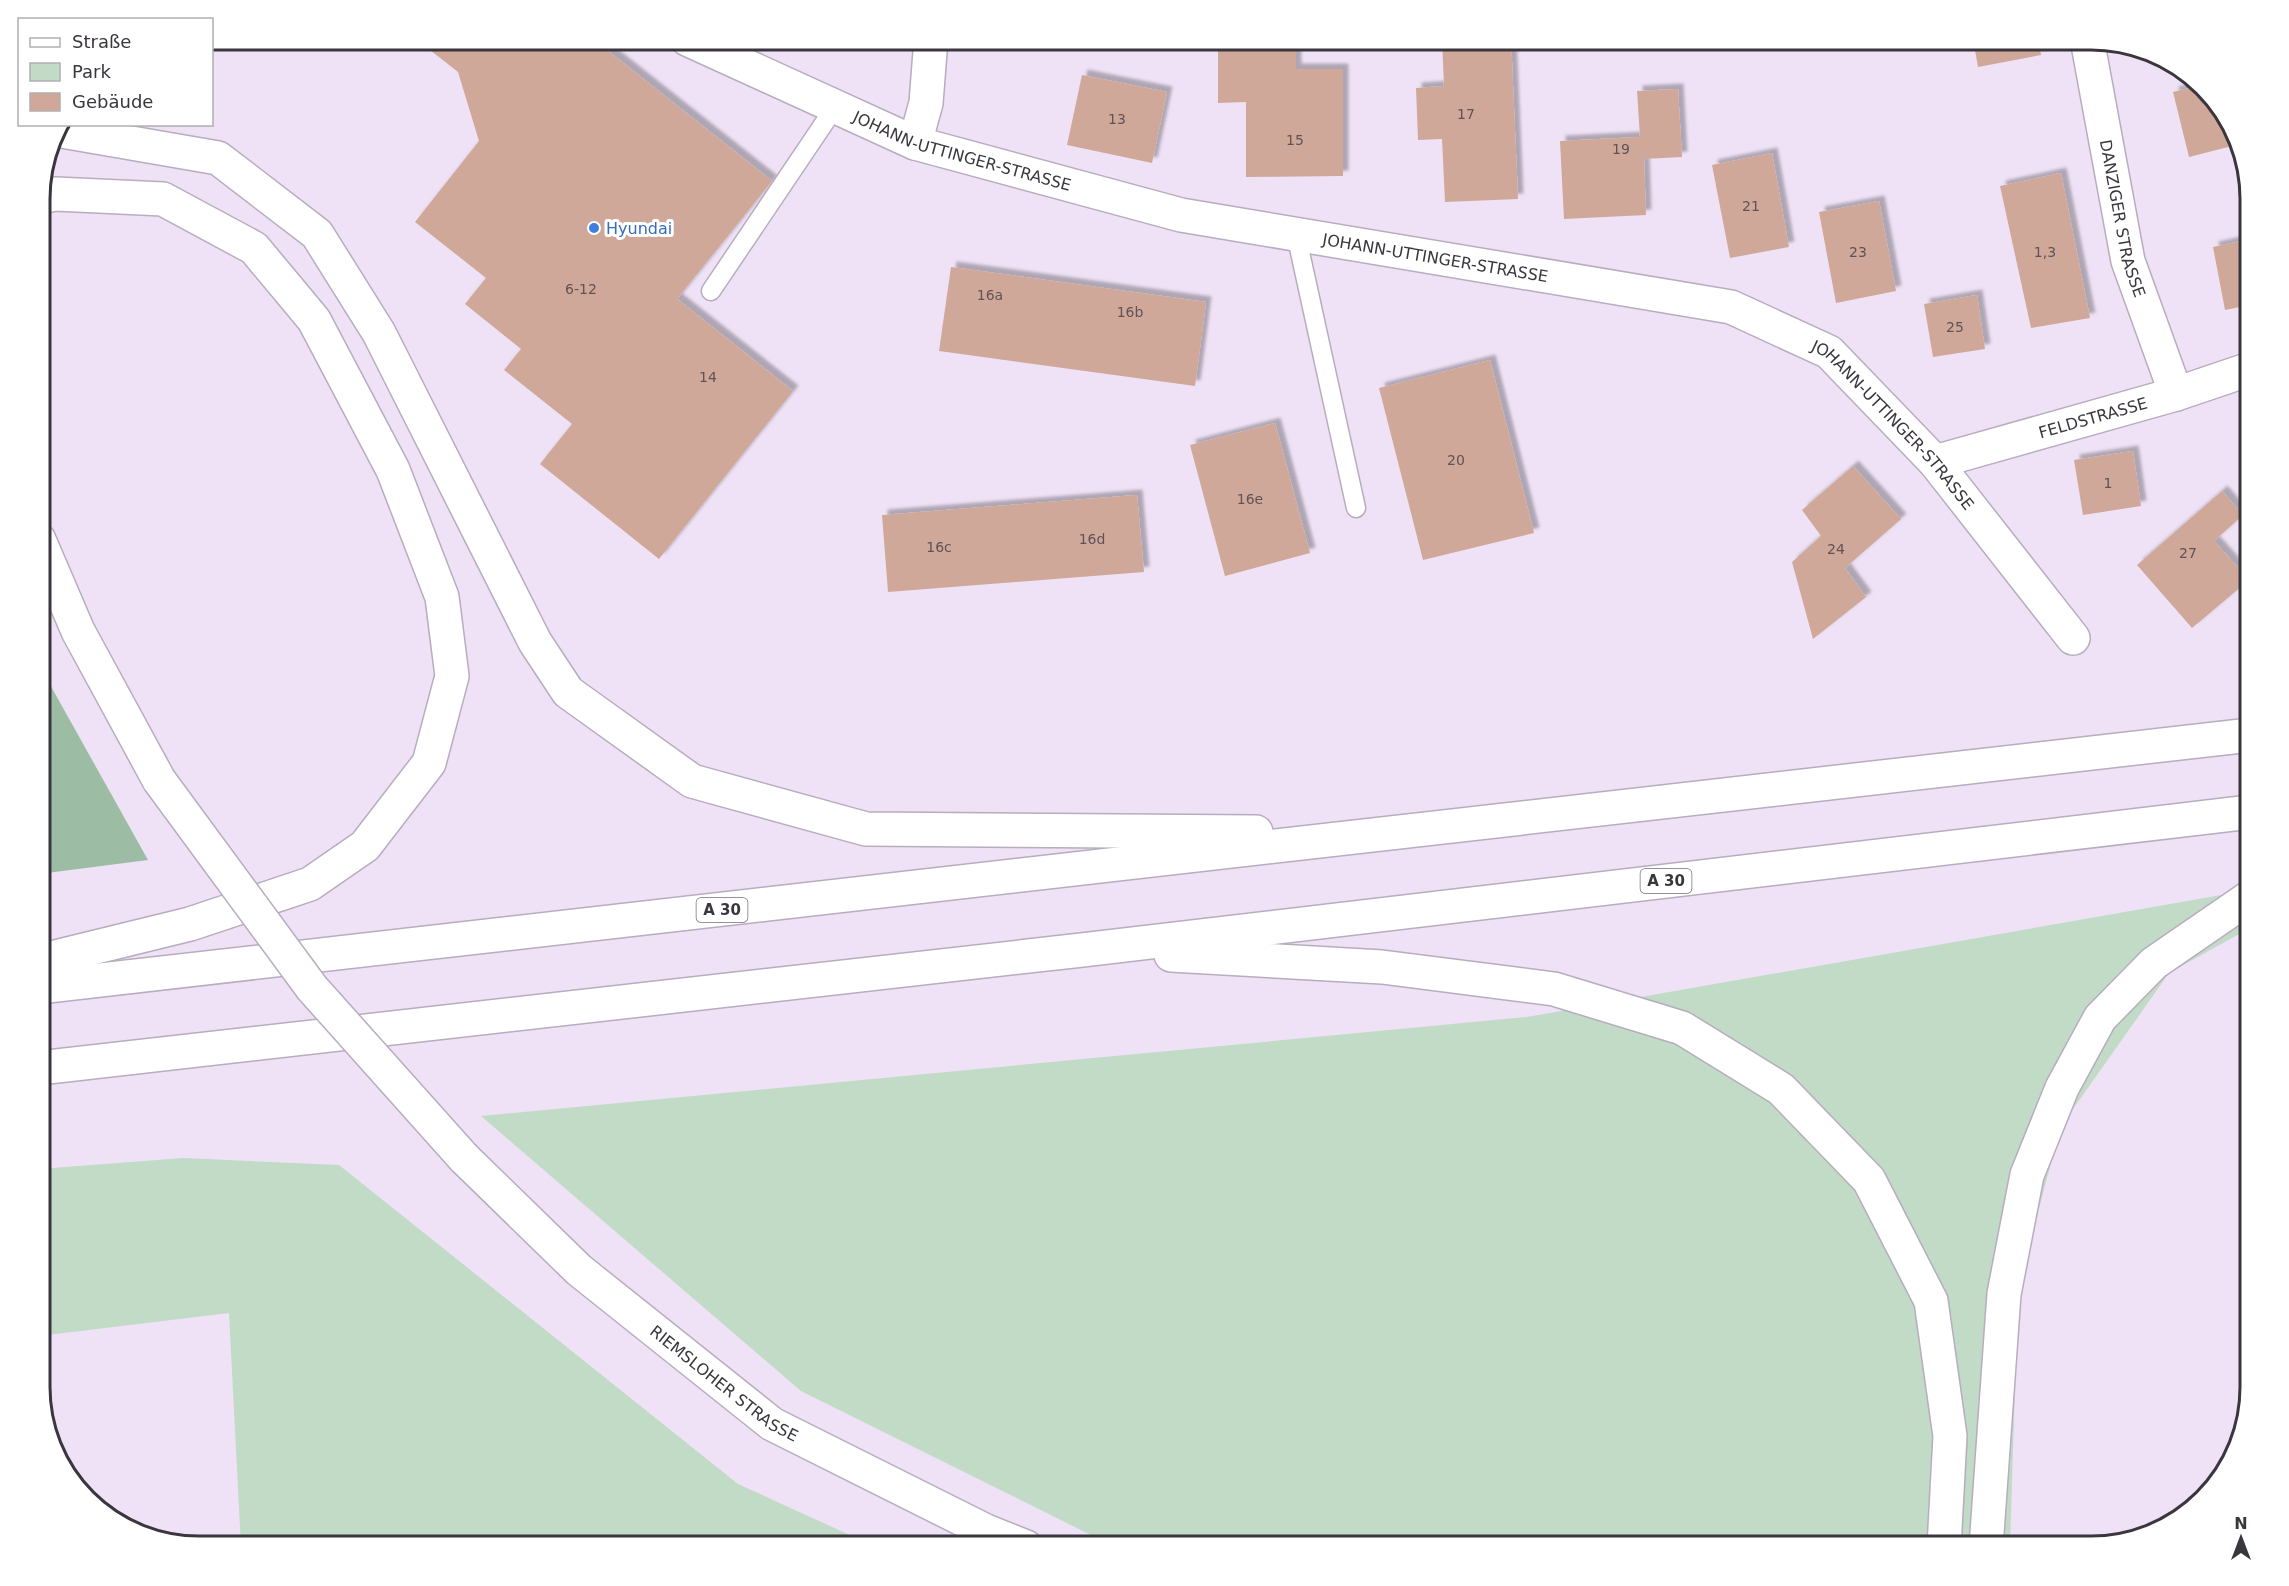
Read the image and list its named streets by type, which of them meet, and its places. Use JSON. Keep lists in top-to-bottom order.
{
  "streets": {
    "main road": [
      "JOHANN-UTTINGER-STRASSE",
      "DANZIGER STRASSE",
      "FELDSTRASSE",
      "A 30",
      "RIEMSLOHER STRASSE"
    ]
  },
  "crossings": [
    ["JOHANN-UTTINGER-STRASSE", "FELDSTRASSE"],
    ["DANZIGER STRASSE", "FELDSTRASSE"]
  ],
  "places": ["Hyundai"],
  "house_numbers": [
    "17",
    "13",
    "15",
    "19",
    "21",
    "23",
    "1,3",
    "6-12",
    "16a",
    "16b",
    "25",
    "14",
    "20",
    "1",
    "16e",
    "16d",
    "16c",
    "24",
    "27"
  ],
  "legend": ["Straße", "Park", "Gebäude"],
  "north": "top"
}
